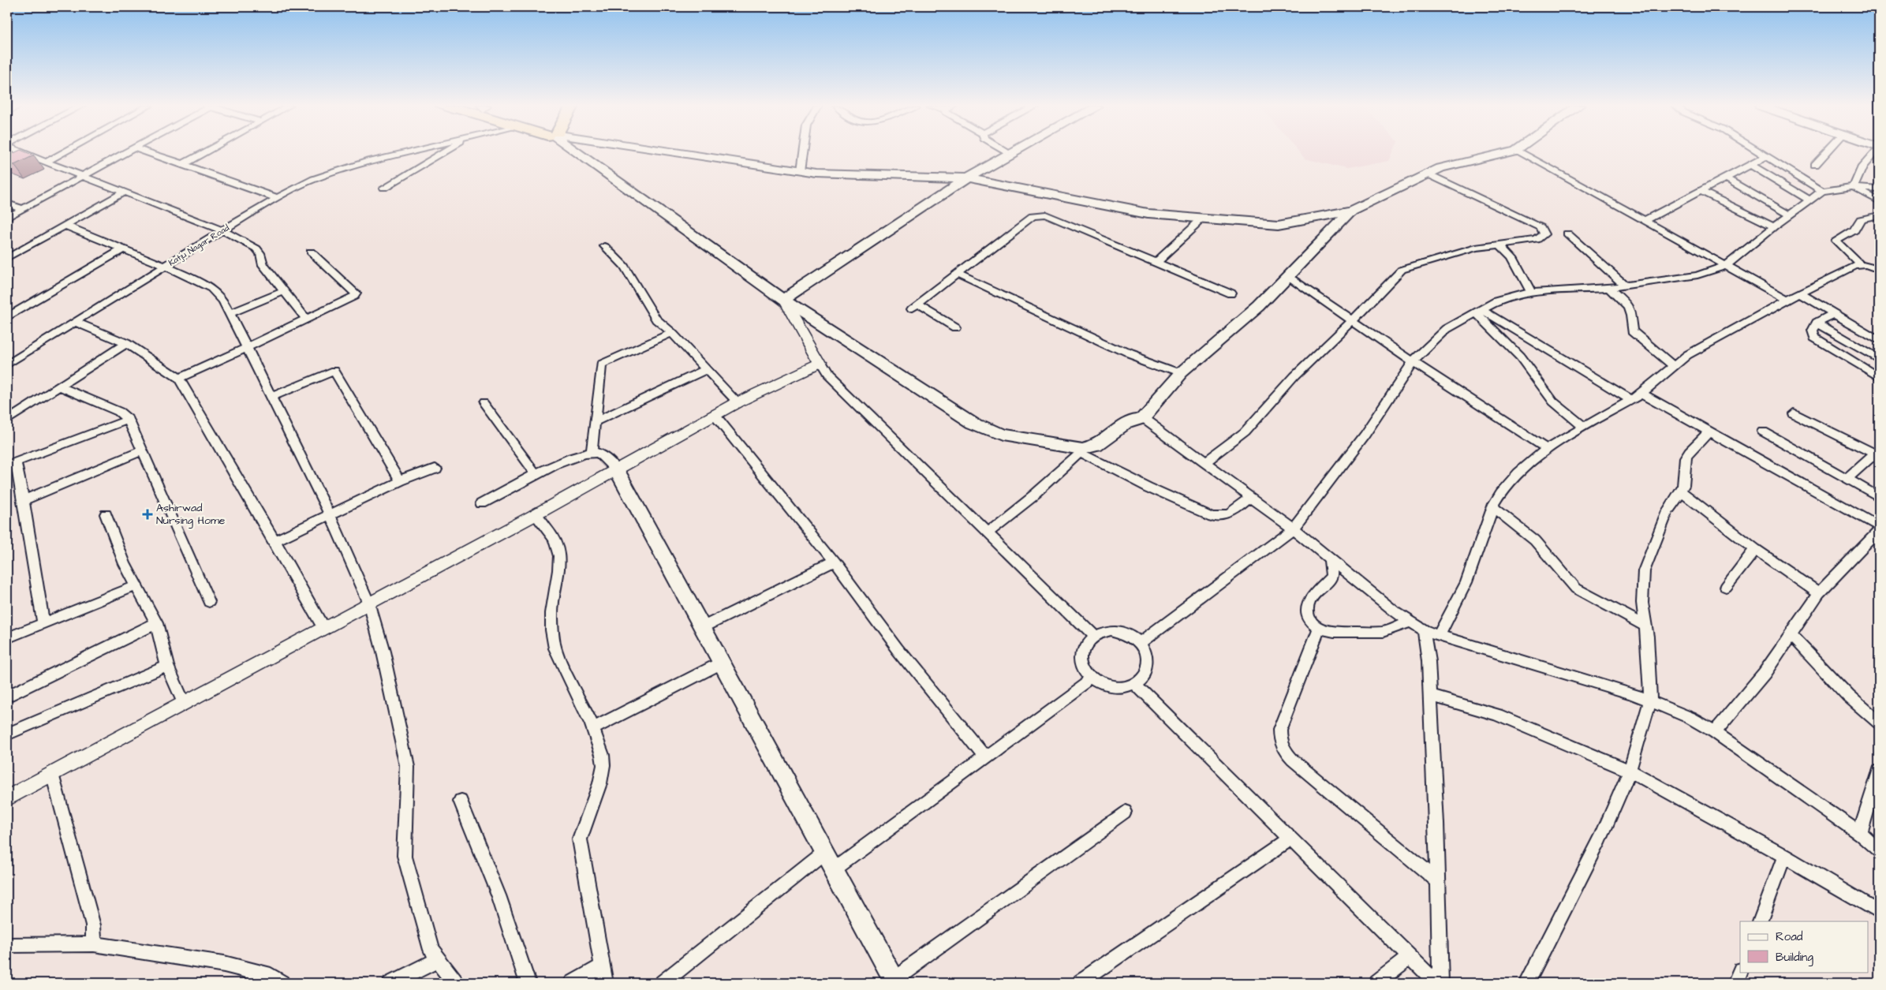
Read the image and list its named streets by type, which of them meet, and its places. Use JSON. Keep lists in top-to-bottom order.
{
  "streets": {
    "street": ["Katju Nagar Road"]
  },
  "places": {
    "health": ["Ashirwad Nursing Home"]
  },
  "legend": ["Road", "Building"]
}
